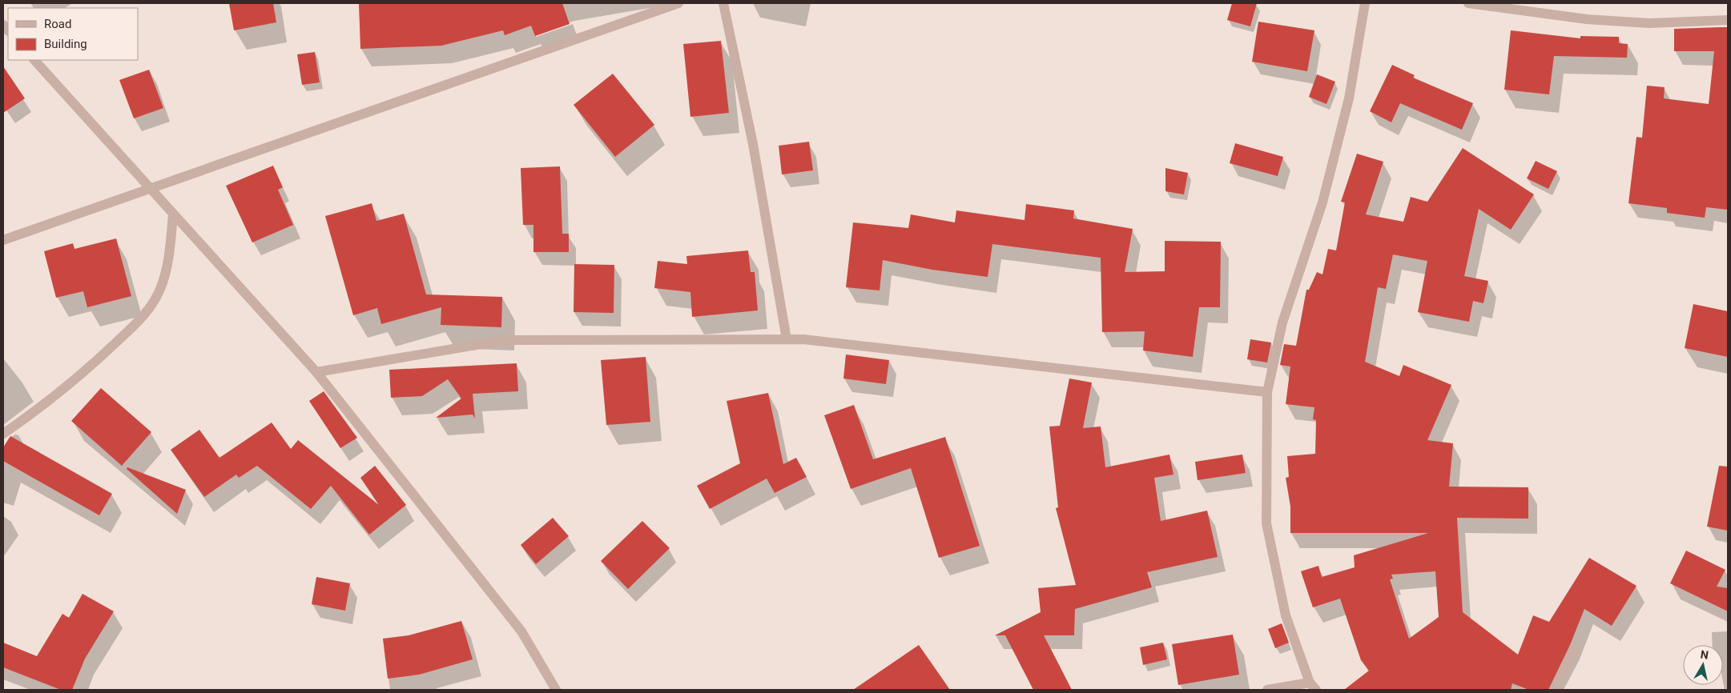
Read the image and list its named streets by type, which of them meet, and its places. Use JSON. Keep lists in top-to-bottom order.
{
  "legend": ["Road", "Building"],
  "north": "top"
}
